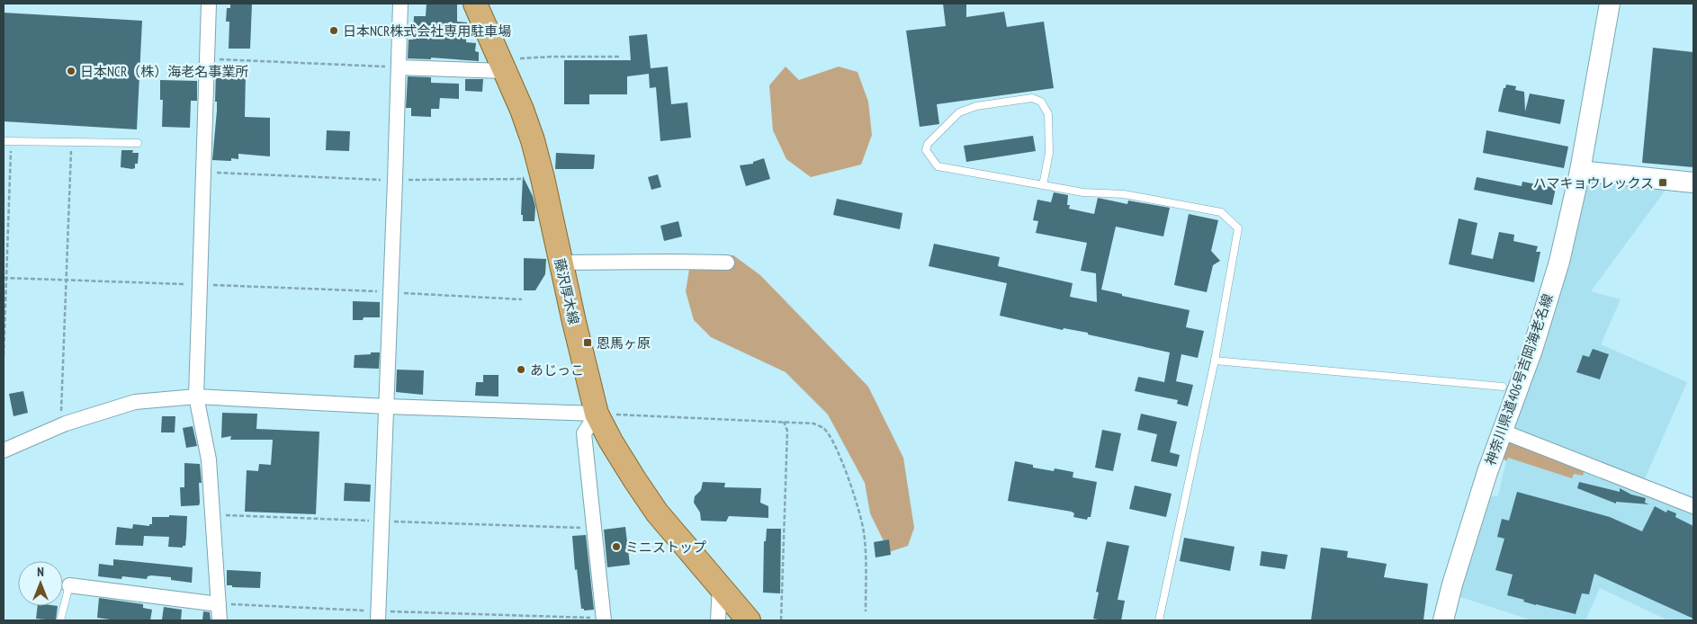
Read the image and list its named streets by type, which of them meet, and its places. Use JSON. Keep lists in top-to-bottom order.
{
  "streets": {
    "main road": ["藤沢厚木線", "神奈川県道406号吉岡海老名線"]
  },
  "places": {
    "other": [
      "日本NCR株式会社専用駐車場",
      "日本NCR（株）海老名事業所",
      "あじっこ",
      "ミニストップ"
    ],
    "transit": ["ハマキョウレックス", "恩馬ヶ原"]
  },
  "north": "top"
}
